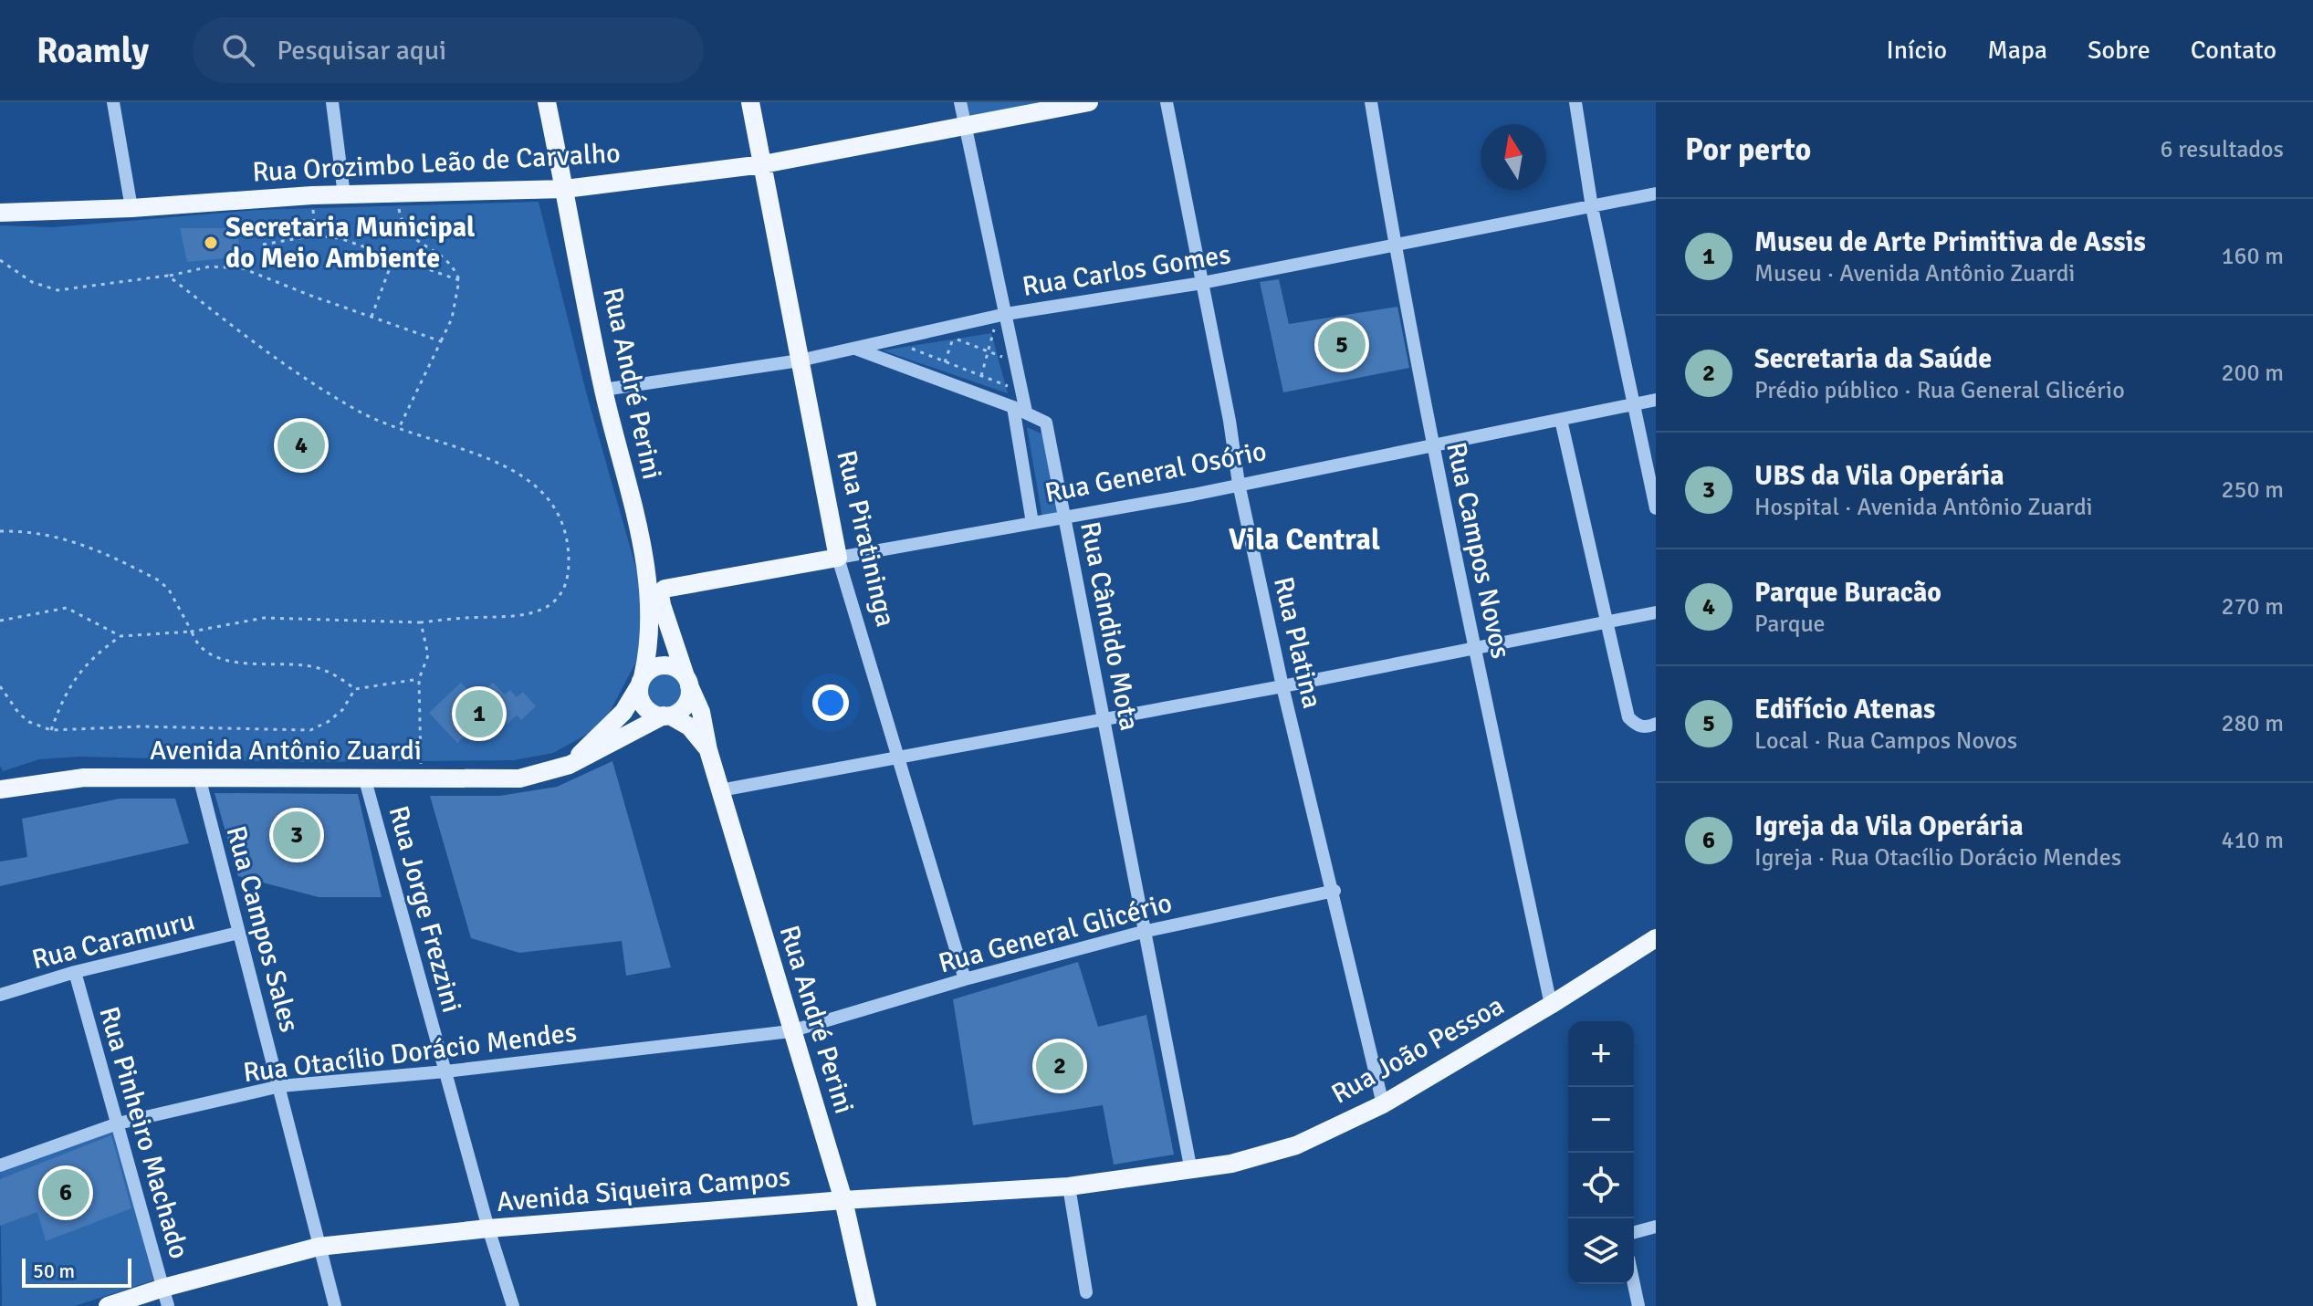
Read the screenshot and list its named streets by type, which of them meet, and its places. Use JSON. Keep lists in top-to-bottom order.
{
  "streets": {
    "main road": [
      "Rua Orozimbo Leão de Carvalho",
      "Rua André Perini",
      "Rua General Osório",
      "Rua Piratininga",
      "Avenida Antônio Zuardi",
      "Rua João Pessoa",
      "Avenida Siqueira Campos"
    ],
    "street": [
      "Rua Carlos Gomes",
      "Rua Campos Novos",
      "Rua Cândido Mota",
      "Rua Platina",
      "Rua Jorge Frezzini",
      "Rua Campos Sales",
      "Rua General Glicério",
      "Rua Caramuru",
      "Rua Otacílio Dorácio Mendes",
      "Rua Pinheiro Machado"
    ]
  },
  "crossings": [
    ["Rua Orozimbo Leão de Carvalho", "Rua André Perini"],
    ["Rua Orozimbo Leão de Carvalho", "Rua Piratininga"],
    ["Rua Carlos Gomes", "Rua André Perini"],
    ["Rua Carlos Gomes", "Rua Piratininga"],
    ["Rua Carlos Gomes", "Rua Campos Novos"],
    ["Rua Carlos Gomes", "Rua Platina"],
    ["Rua André Perini", "Rua General Osório"],
    ["Rua André Perini", "Avenida Antônio Zuardi"],
    ["Rua André Perini", "Rua General Glicério"],
    ["Rua André Perini", "Rua Otacílio Dorácio Mendes"],
    ["Rua André Perini", "Avenida Siqueira Campos"],
    ["Rua General Osório", "Rua Piratininga"],
    ["Rua General Osório", "Rua Campos Novos"],
    ["Rua General Osório", "Rua Cândido Mota"],
    ["Rua General Osório", "Rua Platina"],
    ["Rua Piratininga", "Rua General Glicério"],
    ["Rua Campos Novos", "Rua João Pessoa"],
    ["Rua Cândido Mota", "Rua General Glicério"],
    ["Rua Cândido Mota", "Rua João Pessoa"],
    ["Rua Cândido Mota", "Avenida Siqueira Campos"],
    ["Rua Platina", "Rua General Glicério"],
    ["Rua Platina", "Rua João Pessoa"],
    ["Avenida Antônio Zuardi", "Rua Jorge Frezzini"],
    ["Avenida Antônio Zuardi", "Rua Campos Sales"],
    ["Rua Jorge Frezzini", "Rua Otacílio Dorácio Mendes"],
    ["Rua Jorge Frezzini", "Avenida Siqueira Campos"],
    ["Rua Campos Sales", "Rua Caramuru"],
    ["Rua Campos Sales", "Rua Otacílio Dorácio Mendes"],
    ["Rua Campos Sales", "Avenida Siqueira Campos"],
    ["Rua General Glicério", "Rua Otacílio Dorácio Mendes"],
    ["Rua Caramuru", "Rua Pinheiro Machado"],
    ["Rua João Pessoa", "Avenida Siqueira Campos"],
    ["Rua Otacílio Dorácio Mendes", "Rua Pinheiro Machado"],
    ["Rua Pinheiro Machado", "Avenida Siqueira Campos"]
  ],
  "districts": ["Vila Central"],
  "places": ["Secretaria Municipal do Meio Ambiente"],
  "scale_bar": "50 m",
  "north": "top",
  "page": {
    "header": "Roamly",
    "search": "Pesquisar aqui",
    "nav": [
      "Início",
      "Mapa",
      "Sobre",
      "Contato"
    ],
    "heading": ["Por perto", "6 resultados"],
    "list": [
      {
        "mark": "1",
        "name": "Museu de Arte Primitiva de Assis",
        "note": "Museu · Avenida Antônio Zuardi",
        "value": "160 m"
      },
      {
        "mark": "2",
        "name": "Secretaria da Saúde",
        "note": "Prédio público · Rua General Glicério",
        "value": "200 m"
      },
      {
        "mark": "3",
        "name": "UBS da Vila Operária",
        "note": "Hospital · Avenida Antônio Zuardi",
        "value": "250 m"
      },
      {
        "mark": "4",
        "name": "Parque Buracão",
        "note": "Parque",
        "value": "270 m"
      },
      {
        "mark": "5",
        "name": "Edifício Atenas",
        "note": "Local · Rua Campos Novos",
        "value": "280 m"
      },
      {
        "mark": "6",
        "name": "Igreja da Vila Operária",
        "note": "Igreja · Rua Otacílio Dorácio Mendes",
        "value": "410 m"
      }
    ],
    "pins": [
      "5",
      "4",
      "1",
      "3",
      "2",
      "6"
    ],
    "map_buttons": ["+", "−"],
    "scale": "50 m"
  }
}
